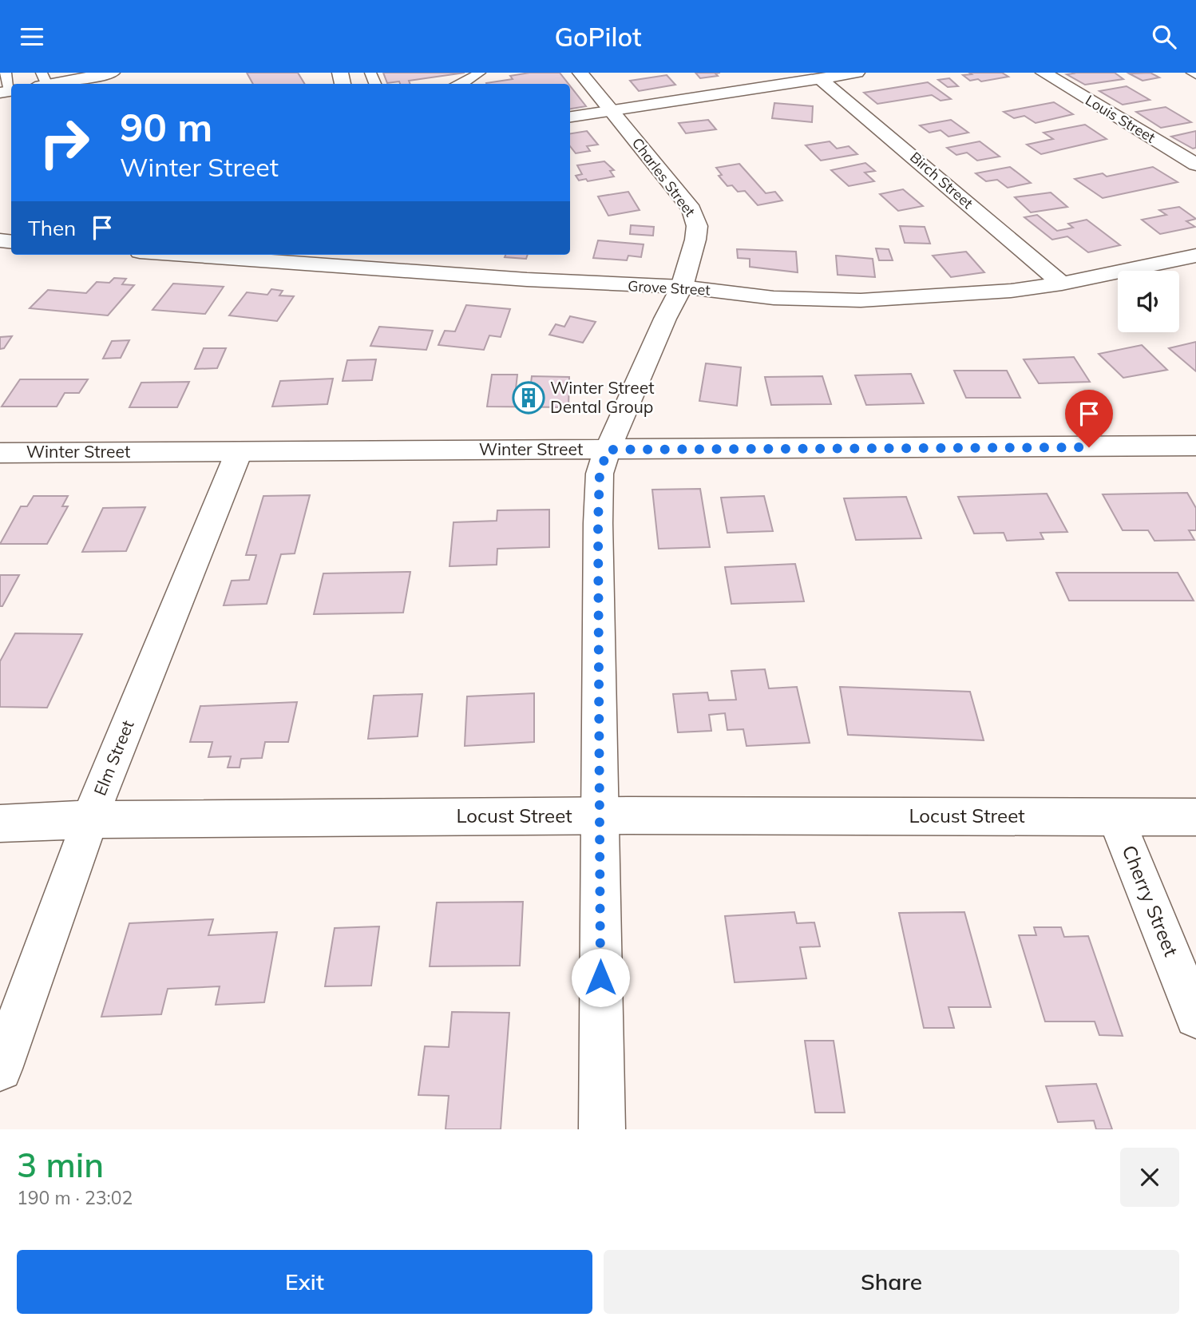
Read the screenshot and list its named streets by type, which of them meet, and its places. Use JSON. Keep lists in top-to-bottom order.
{
  "streets": {
    "street": [
      "Louis Street",
      "Charles Street",
      "Birch Street",
      "Grove Street",
      "Winter Street",
      "Elm Street",
      "Locust Street",
      "Cherry Street"
    ]
  },
  "crossings": [
    ["Charles Street", "Grove Street"],
    ["Charles Street", "Winter Street"],
    ["Charles Street", "Locust Street"],
    ["Birch Street", "Grove Street"],
    ["Winter Street", "Elm Street"],
    ["Elm Street", "Locust Street"],
    ["Locust Street", "Cherry Street"]
  ],
  "places": {
    "building": ["Winter Street Dental Group"]
  },
  "page": {
    "header": "GoPilot",
    "turn": ["90 m", "Winter Street"],
    "then": "Then",
    "heading": ["3 min", "190 m · 23:02"],
    "buttons": ["Exit", "Share"]
  }
}
